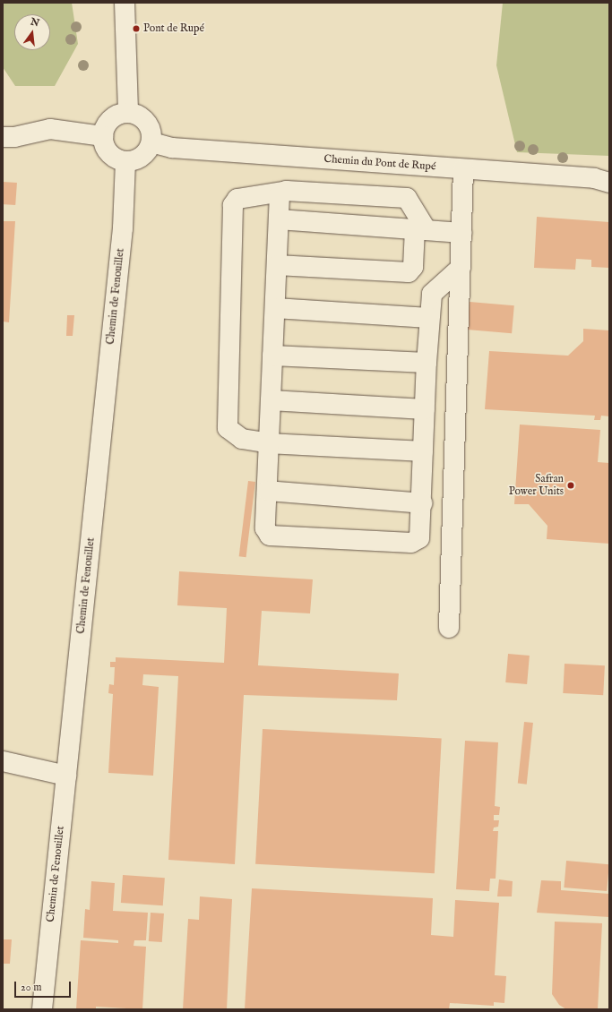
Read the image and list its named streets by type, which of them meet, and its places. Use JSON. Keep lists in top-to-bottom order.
{
  "streets": {
    "street": ["Chemin du Pont de Rupé", "Chemin de Fenouillet"]
  },
  "crossings": [
    ["Chemin du Pont de Rupé", "Chemin de Fenouillet"]
  ],
  "places": ["Pont de Rupé", "Safran Power Units"],
  "scale_bar": "20 m",
  "north": "top"
}
